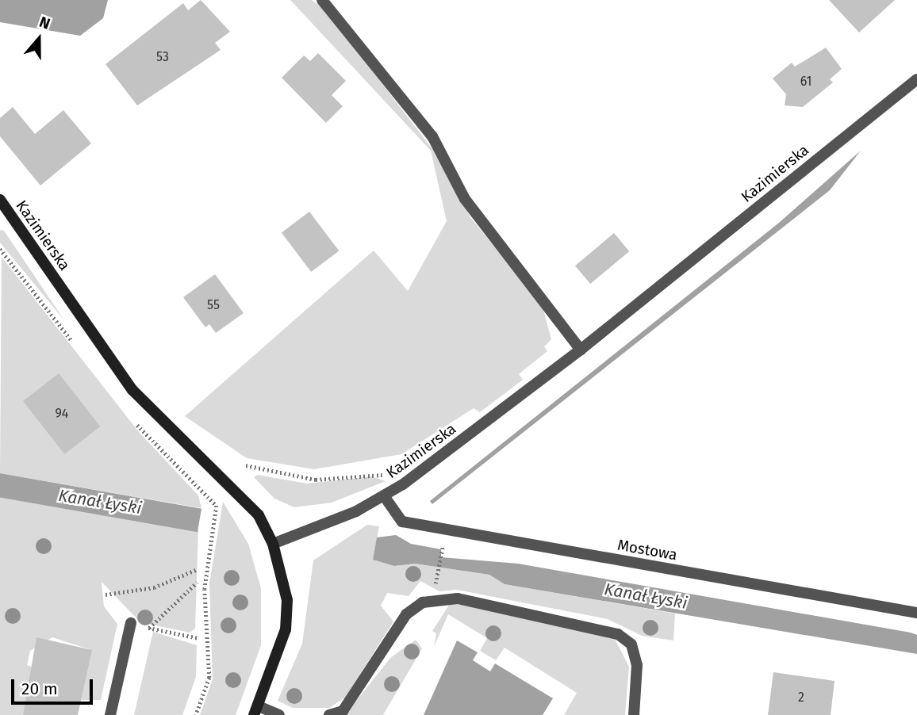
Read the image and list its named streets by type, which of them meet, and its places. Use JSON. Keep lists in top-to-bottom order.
{
  "streets": {
    "main road": ["Kazimierska"],
    "street": ["Mostowa"]
  },
  "crossings": [
    ["Kazimierska", "Mostowa"]
  ],
  "water": ["Kanał Łyski"],
  "house_numbers": [
    "53",
    "61",
    "55",
    "94",
    "2"
  ],
  "scale_bar": "20 m",
  "north": "top"
}
